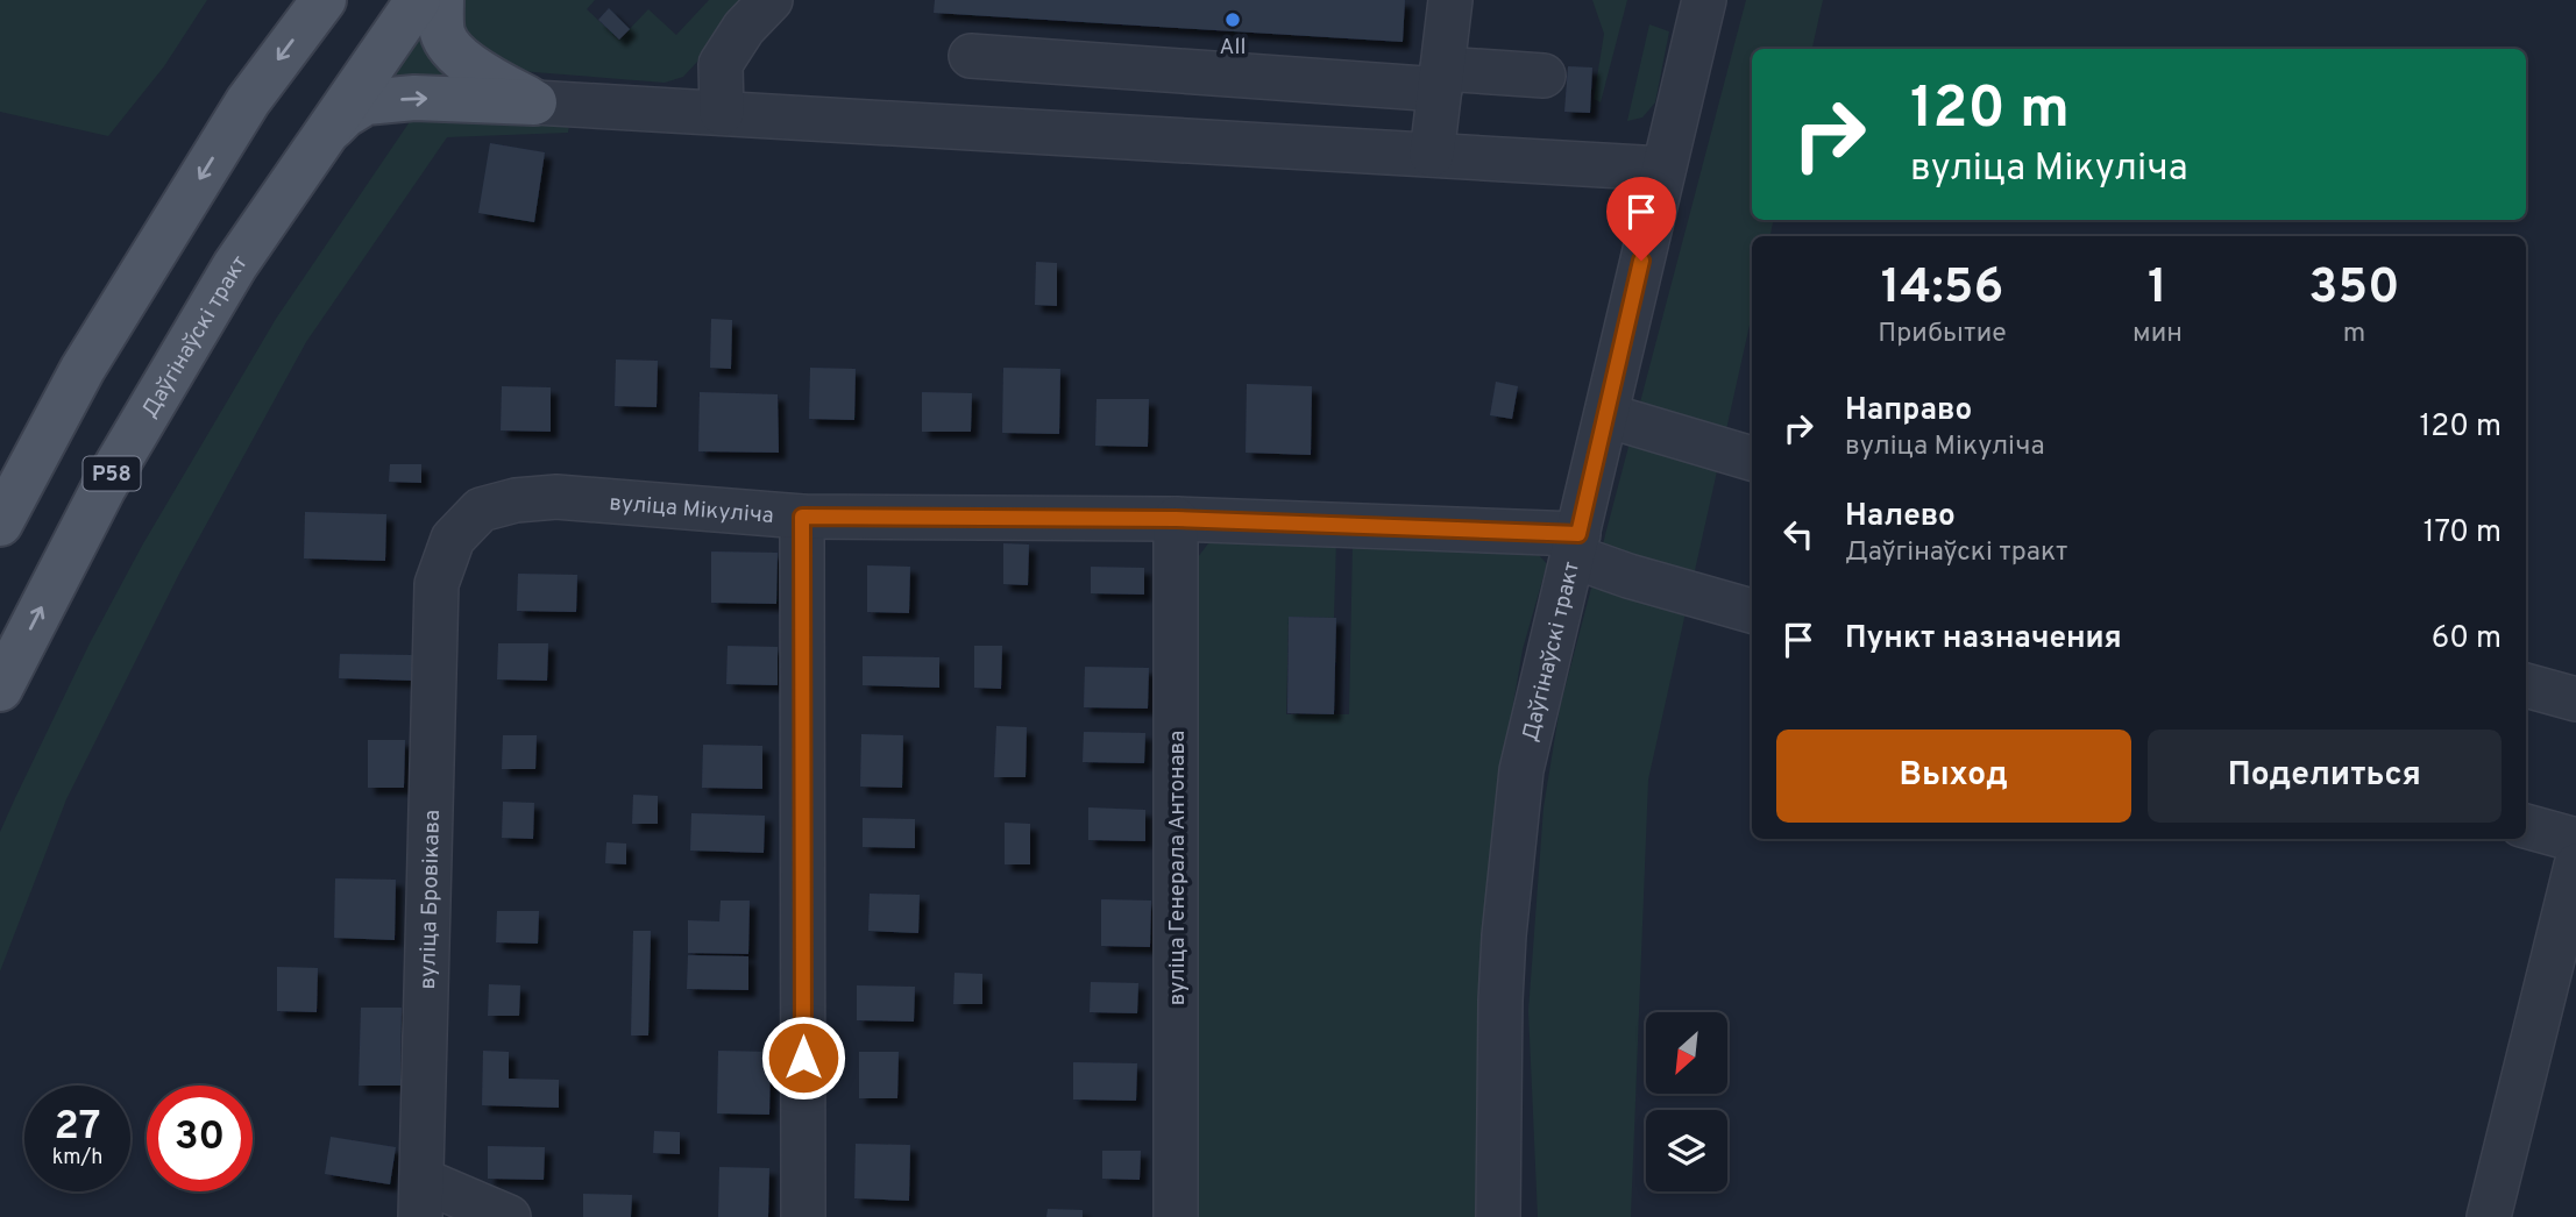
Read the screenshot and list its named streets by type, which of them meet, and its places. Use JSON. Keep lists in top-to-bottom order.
{
  "streets": {
    "main road": ["Даўгінаўскі тракт", "Р58"],
    "street": ["вуліца Мікуліча", "вуліца Генерала Антонава", "вуліца Бровікава"]
  },
  "crossings": [
    ["Даўгінаўскі тракт", "вуліца Мікуліча"],
    ["вуліца Мікуліча", "вуліца Генерала Антонава"],
    ["вуліца Мікуліча", "вуліца Бровікава"]
  ],
  "places": ["All"],
  "north": "bottom left",
  "page": {
    "turn": ["120 m", "вуліца Мікуліча"],
    "eta": [
      "14:56",
      "Прибытие",
      "1",
      "мин",
      "350",
      "m"
    ],
    "list": [
      {
        "name": "Направо",
        "note": "вуліца Мікуліча",
        "value": "120 m"
      },
      {
        "name": "Налево",
        "note": "Даўгінаўскі тракт",
        "value": "170 m"
      },
      {
        "name": "Пункт назначения",
        "value": "60 m"
      }
    ],
    "buttons": ["Выход", "Поделиться"],
    "speed": "27 km/h",
    "limit": "30"
  }
}
